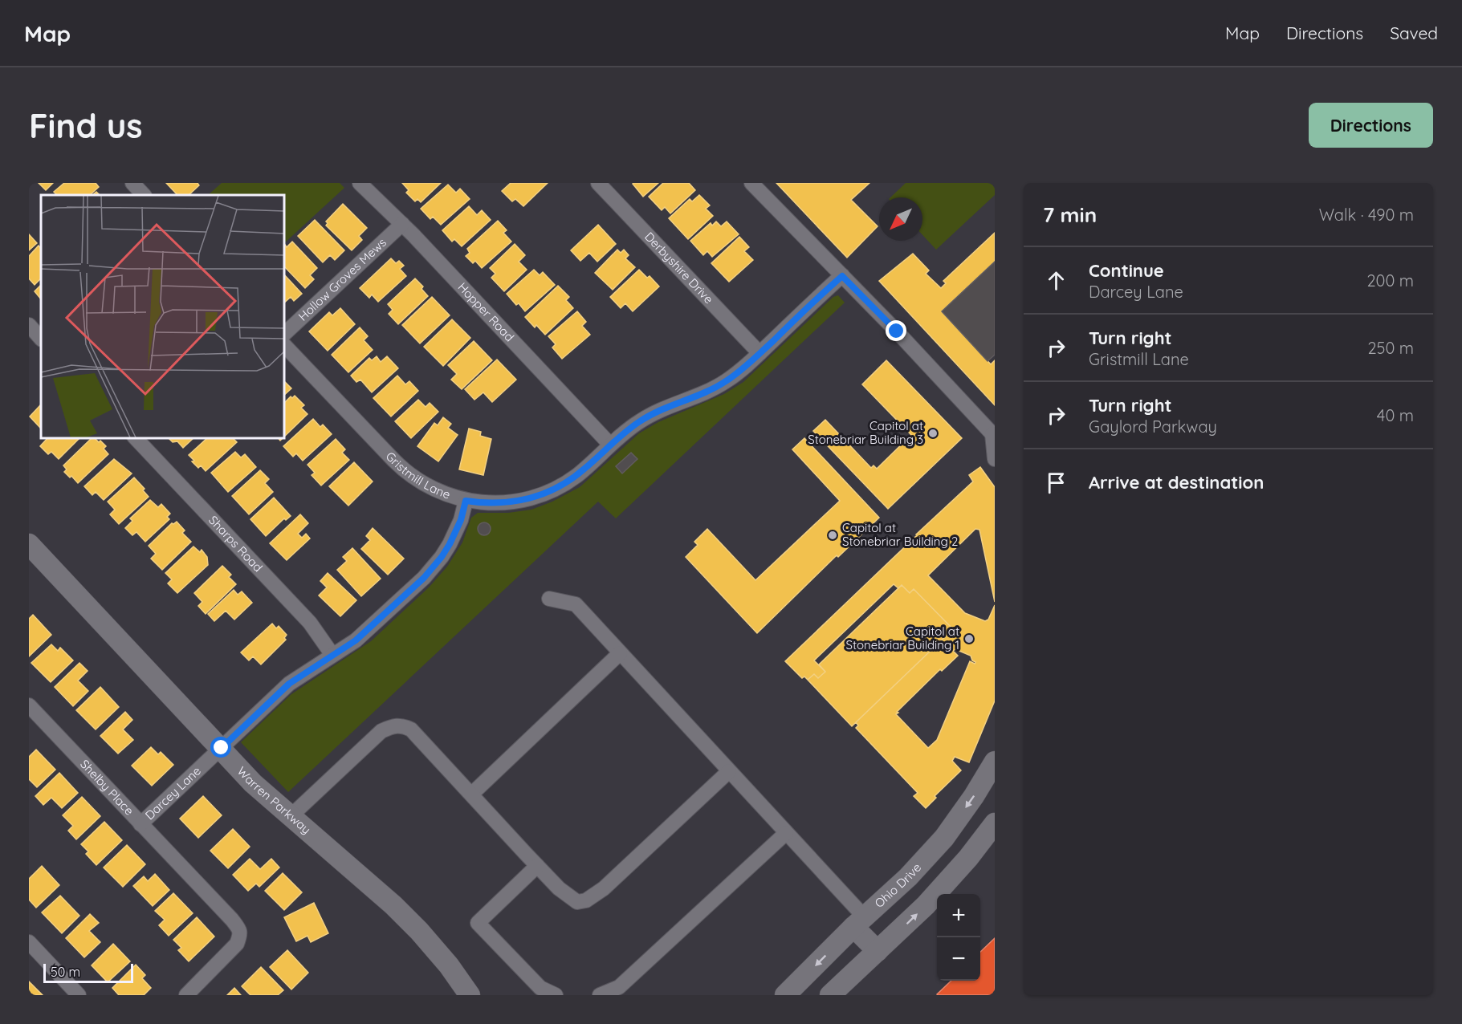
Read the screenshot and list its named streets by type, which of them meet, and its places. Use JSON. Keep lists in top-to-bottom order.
{
  "streets": {
    "main road": ["Warren Parkway", "Ohio Drive"],
    "street": [
      "Derbyshire Drive",
      "Hollow Groves Mews",
      "Hopper Road",
      "Gristmill Lane",
      "Sharps Road",
      "Shelby Place",
      "Darcey Lane"
    ]
  },
  "crossings": [
    ["Derbyshire Drive", "Gristmill Lane"],
    ["Hollow Groves Mews", "Hopper Road"],
    ["Hopper Road", "Gristmill Lane"],
    ["Gristmill Lane", "Darcey Lane"],
    ["Sharps Road", "Darcey Lane"],
    ["Shelby Place", "Darcey Lane"],
    ["Darcey Lane", "Warren Parkway"]
  ],
  "places": ["Capitol at Stonebriar Building 3", "Capitol at Stonebriar Building 2", "Capitol at Stonebriar Building 1"],
  "scale_bar": "50 m",
  "north": "bottom left",
  "page": {
    "header": "Map",
    "nav": ["Map", "Directions", "Saved"],
    "buttons": "Directions",
    "title": "Find us",
    "heading": ["7 min", "Walk · 490 m"],
    "list": [
      ["Continue", "Darcey Lane", "200 m"],
      ["Turn right", "Gristmill Lane", "250 m"],
      ["Turn right", "Gaylord Parkway", "40 m"],
      "Arrive at destination"
    ],
    "map_buttons": ["+", "−"],
    "scale": "50 m"
  }
}
